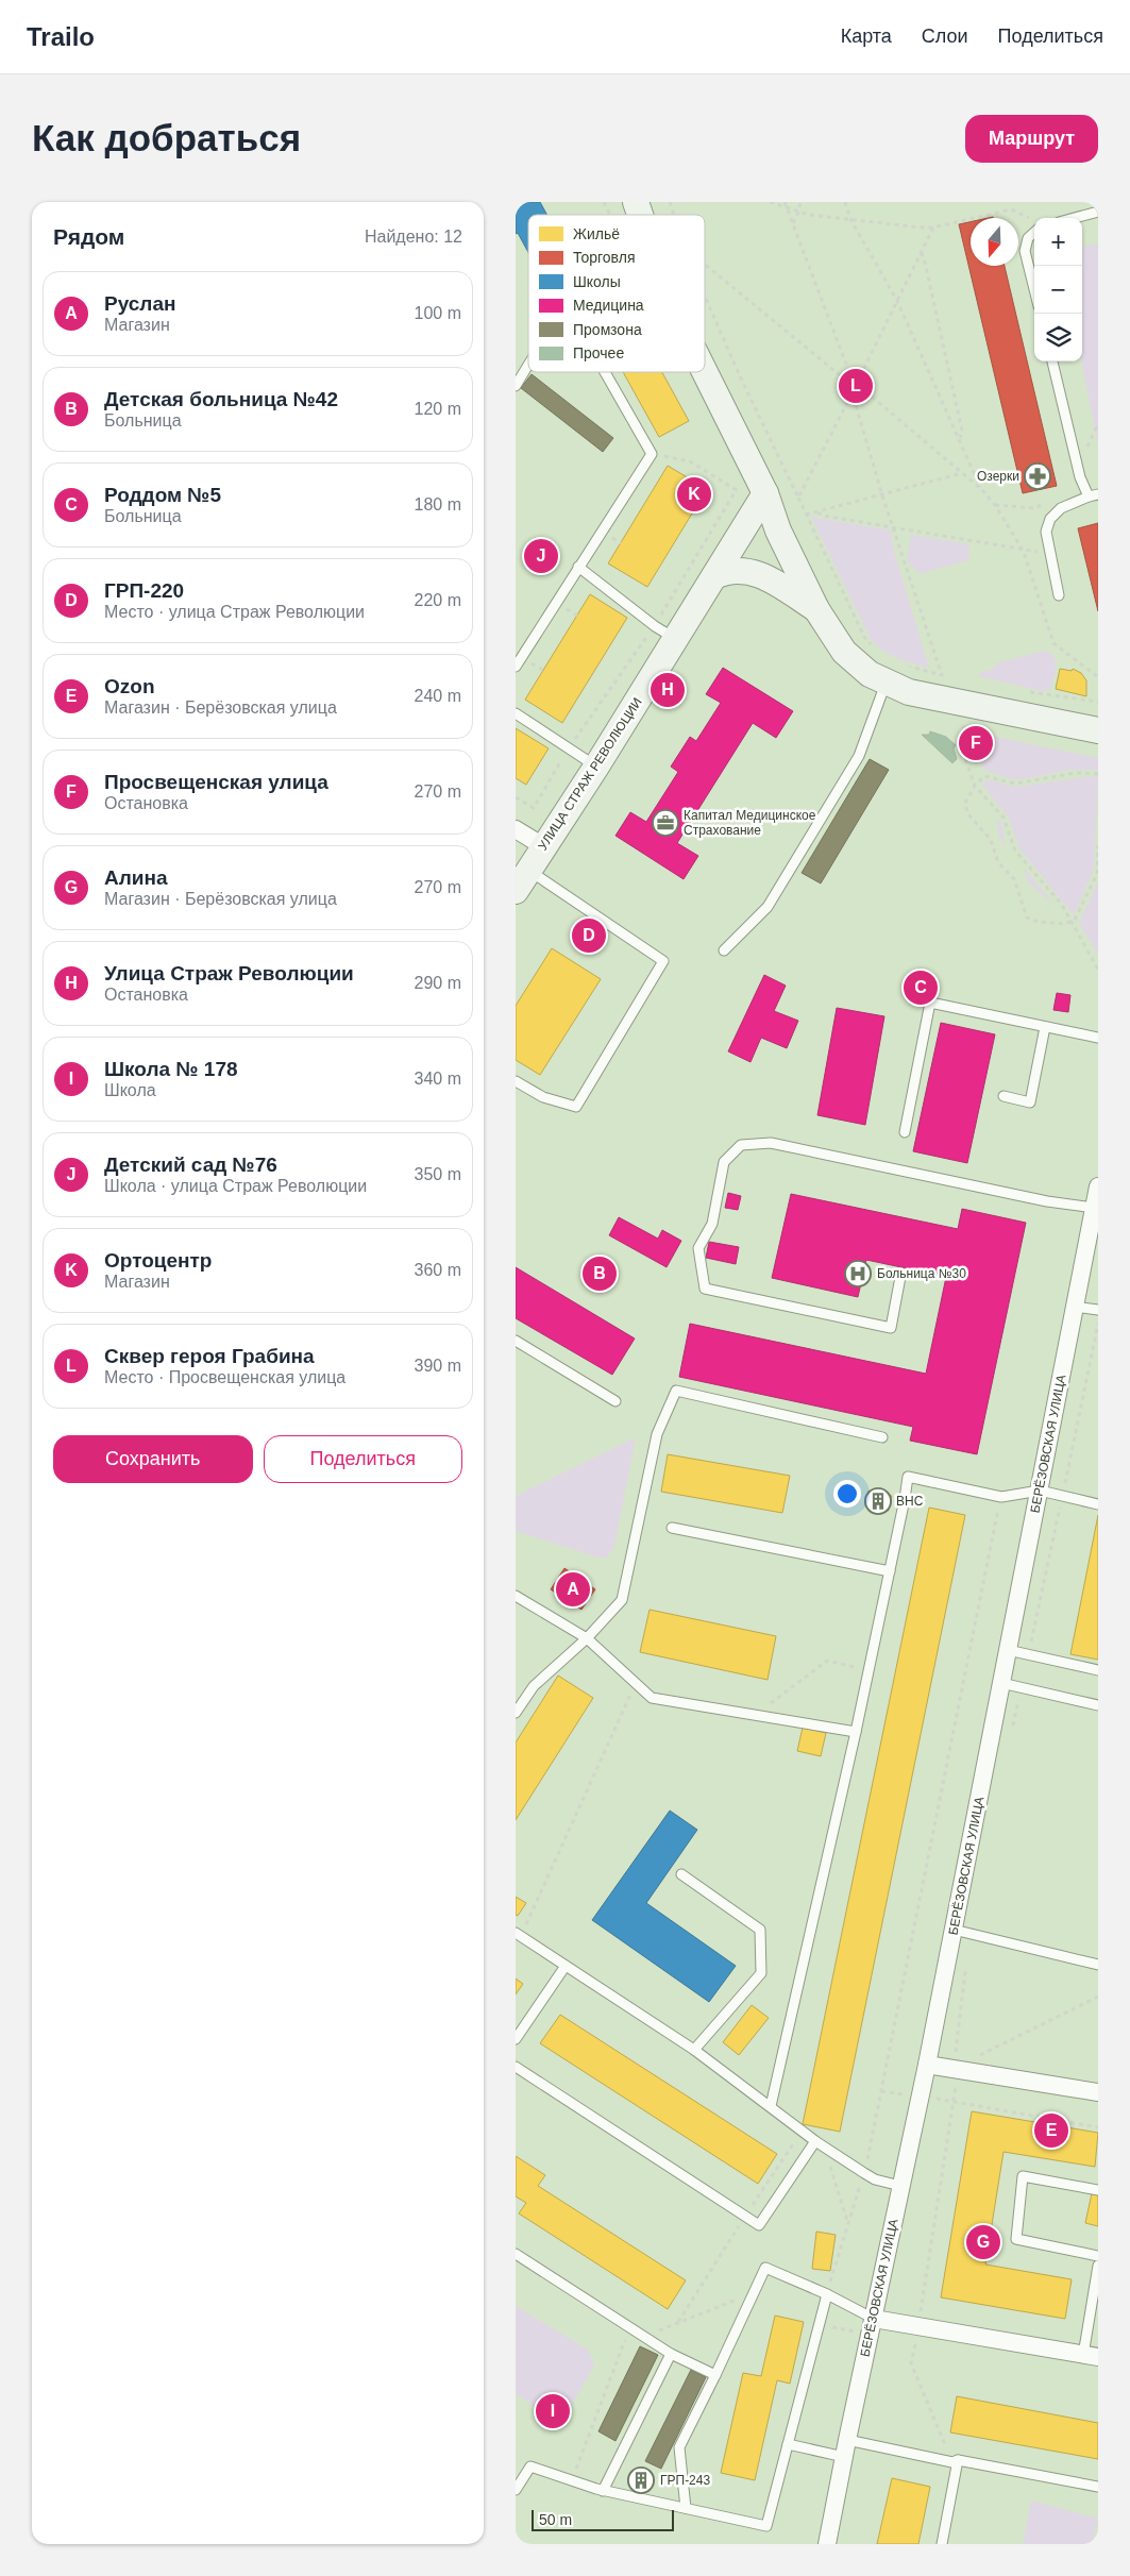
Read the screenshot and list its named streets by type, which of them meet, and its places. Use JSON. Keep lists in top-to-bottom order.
{
  "streets": {
    "main road": ["УЛИЦА СТРАЖ РЕВОЛЮЦИИ"],
    "street": ["БЕРЁЗОВСКАЯ УЛИЦА"]
  },
  "places": {
    "pharmacy": ["Озерки"],
    "office": ["Капитал Медицинское Страхование"],
    "hospital": ["Больница №30"],
    "building": ["ВНС", "ГРП-243"]
  },
  "legend": [
    "Жильё",
    "Торговля",
    "Школы",
    "Медицина",
    "Промзона",
    "Прочее"
  ],
  "scale_bar": "50 m",
  "north": "bottom",
  "page": {
    "header": "Trailo",
    "nav": ["Карта", "Слои", "Поделиться"],
    "buttons": [
      "Маршрут",
      ["Сохранить", "Поделиться"]
    ],
    "title": "Как добраться",
    "heading": ["Рядом", "Найдено: 12"],
    "map_buttons": ["+", "−"],
    "list": [
      {
        "mark": "A",
        "name": "Руслан",
        "note": "Магазин",
        "value": "100 m"
      },
      {
        "mark": "B",
        "name": "Детская больница №42",
        "note": "Больница",
        "value": "120 m"
      },
      {
        "mark": "C",
        "name": "Роддом №5",
        "note": "Больница",
        "value": "180 m"
      },
      {
        "mark": "D",
        "name": "ГРП-220",
        "note": "Место · улица Страж Революции",
        "value": "220 m"
      },
      {
        "mark": "E",
        "name": "Ozon",
        "note": "Магазин · Берёзовская улица",
        "value": "240 m"
      },
      {
        "mark": "F",
        "name": "Просвещенская улица",
        "note": "Остановка",
        "value": "270 m"
      },
      {
        "mark": "G",
        "name": "Алина",
        "note": "Магазин · Берёзовская улица",
        "value": "270 m"
      },
      {
        "mark": "H",
        "name": "Улица Страж Революции",
        "note": "Остановка",
        "value": "290 m"
      },
      {
        "mark": "I",
        "name": "Школа № 178",
        "note": "Школа",
        "value": "340 m"
      },
      {
        "mark": "J",
        "name": "Детский сад №76",
        "note": "Школа · улица Страж Революции",
        "value": "350 m"
      },
      {
        "mark": "K",
        "name": "Ортоцентр",
        "note": "Магазин",
        "value": "360 m"
      },
      {
        "mark": "L",
        "name": "Сквер героя Грабина",
        "note": "Место · Просвещенская улица",
        "value": "390 m"
      }
    ],
    "pins": [
      "L",
      "K",
      "J",
      "H",
      "F",
      "D",
      "C",
      "B",
      "A",
      "E",
      "G",
      "I"
    ],
    "scale": "50 m"
  }
}
